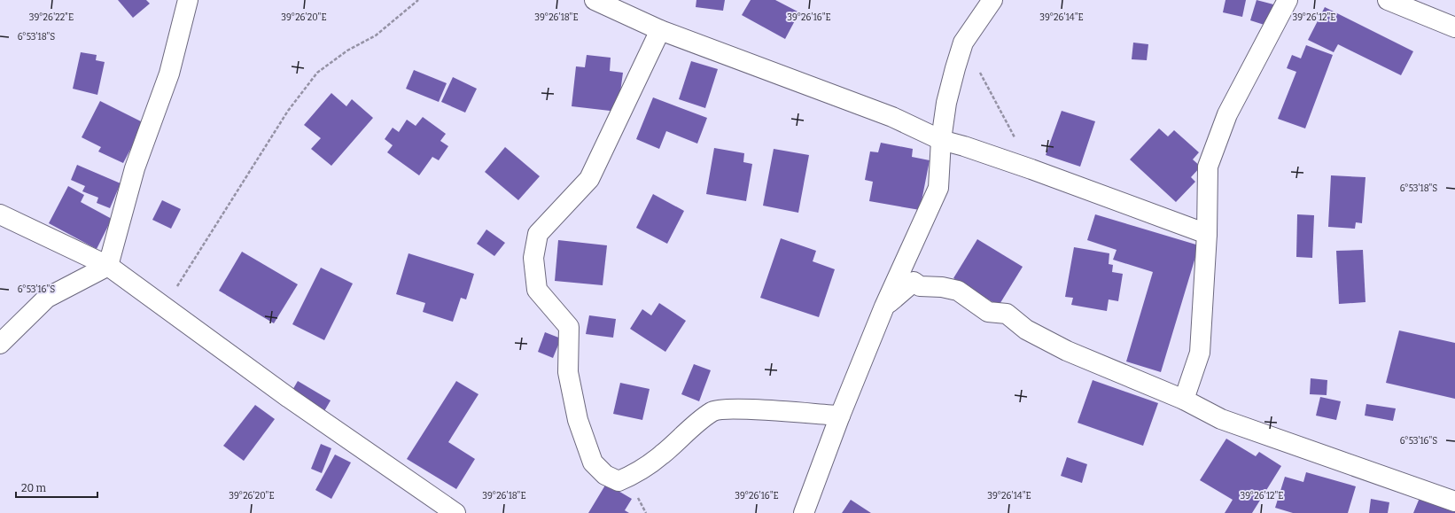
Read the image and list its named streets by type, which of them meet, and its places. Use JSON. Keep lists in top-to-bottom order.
{
  "scale_bar": "20 m",
  "coordinates": [
    "39°26'22\"E",
    "39°26'20\"E",
    "39°26'18\"E",
    "39°26'16\"E",
    "39°26'14\"E",
    "39°26'12\"E",
    "6°53'18\"S",
    "6°53'16\"S"
  ]
}
